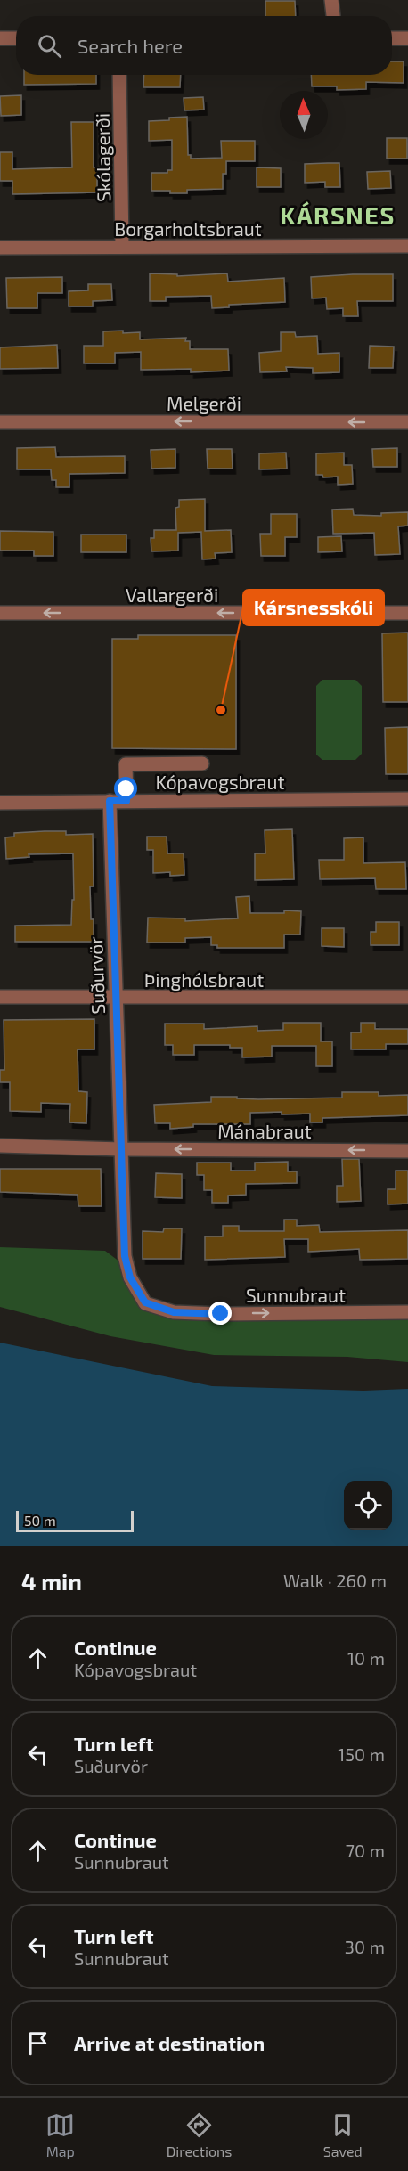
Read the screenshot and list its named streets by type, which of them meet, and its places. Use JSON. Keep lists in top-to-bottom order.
{
  "streets": {
    "street": [
      "Skólagerði",
      "Borgarholtsbraut",
      "Melgerði",
      "Vallargerði",
      "Kópavogsbraut",
      "Suðurvör",
      "Þinghólsbraut",
      "Mánabraut",
      "Sunnubraut"
    ]
  },
  "crossings": [
    ["Skólagerði", "Borgarholtsbraut"],
    ["Kópavogsbraut", "Suðurvör"],
    ["Suðurvör", "Þinghólsbraut"],
    ["Suðurvör", "Mánabraut"],
    ["Suðurvör", "Sunnubraut"],
    ["Mánabraut", "Sunnubraut"]
  ],
  "one_way": ["Melgerði", "Vallargerði", "Mánabraut"],
  "districts": ["KÁRSNES"],
  "places": ["Kársnesskóli"],
  "scale_bar": "50 m",
  "north": "top",
  "page": {
    "search": "Search here",
    "scale": "50 m",
    "heading": ["4 min", "Walk · 260 m"],
    "list": [
      ["Continue", "Kópavogsbraut", "10 m"],
      ["Turn left", "Suðurvör", "150 m"],
      ["Continue", "Sunnubraut", "70 m"],
      ["Turn left", "Sunnubraut", "30 m"],
      "Arrive at destination"
    ],
    "nav": ["Map", "Directions", "Saved"]
  }
}
